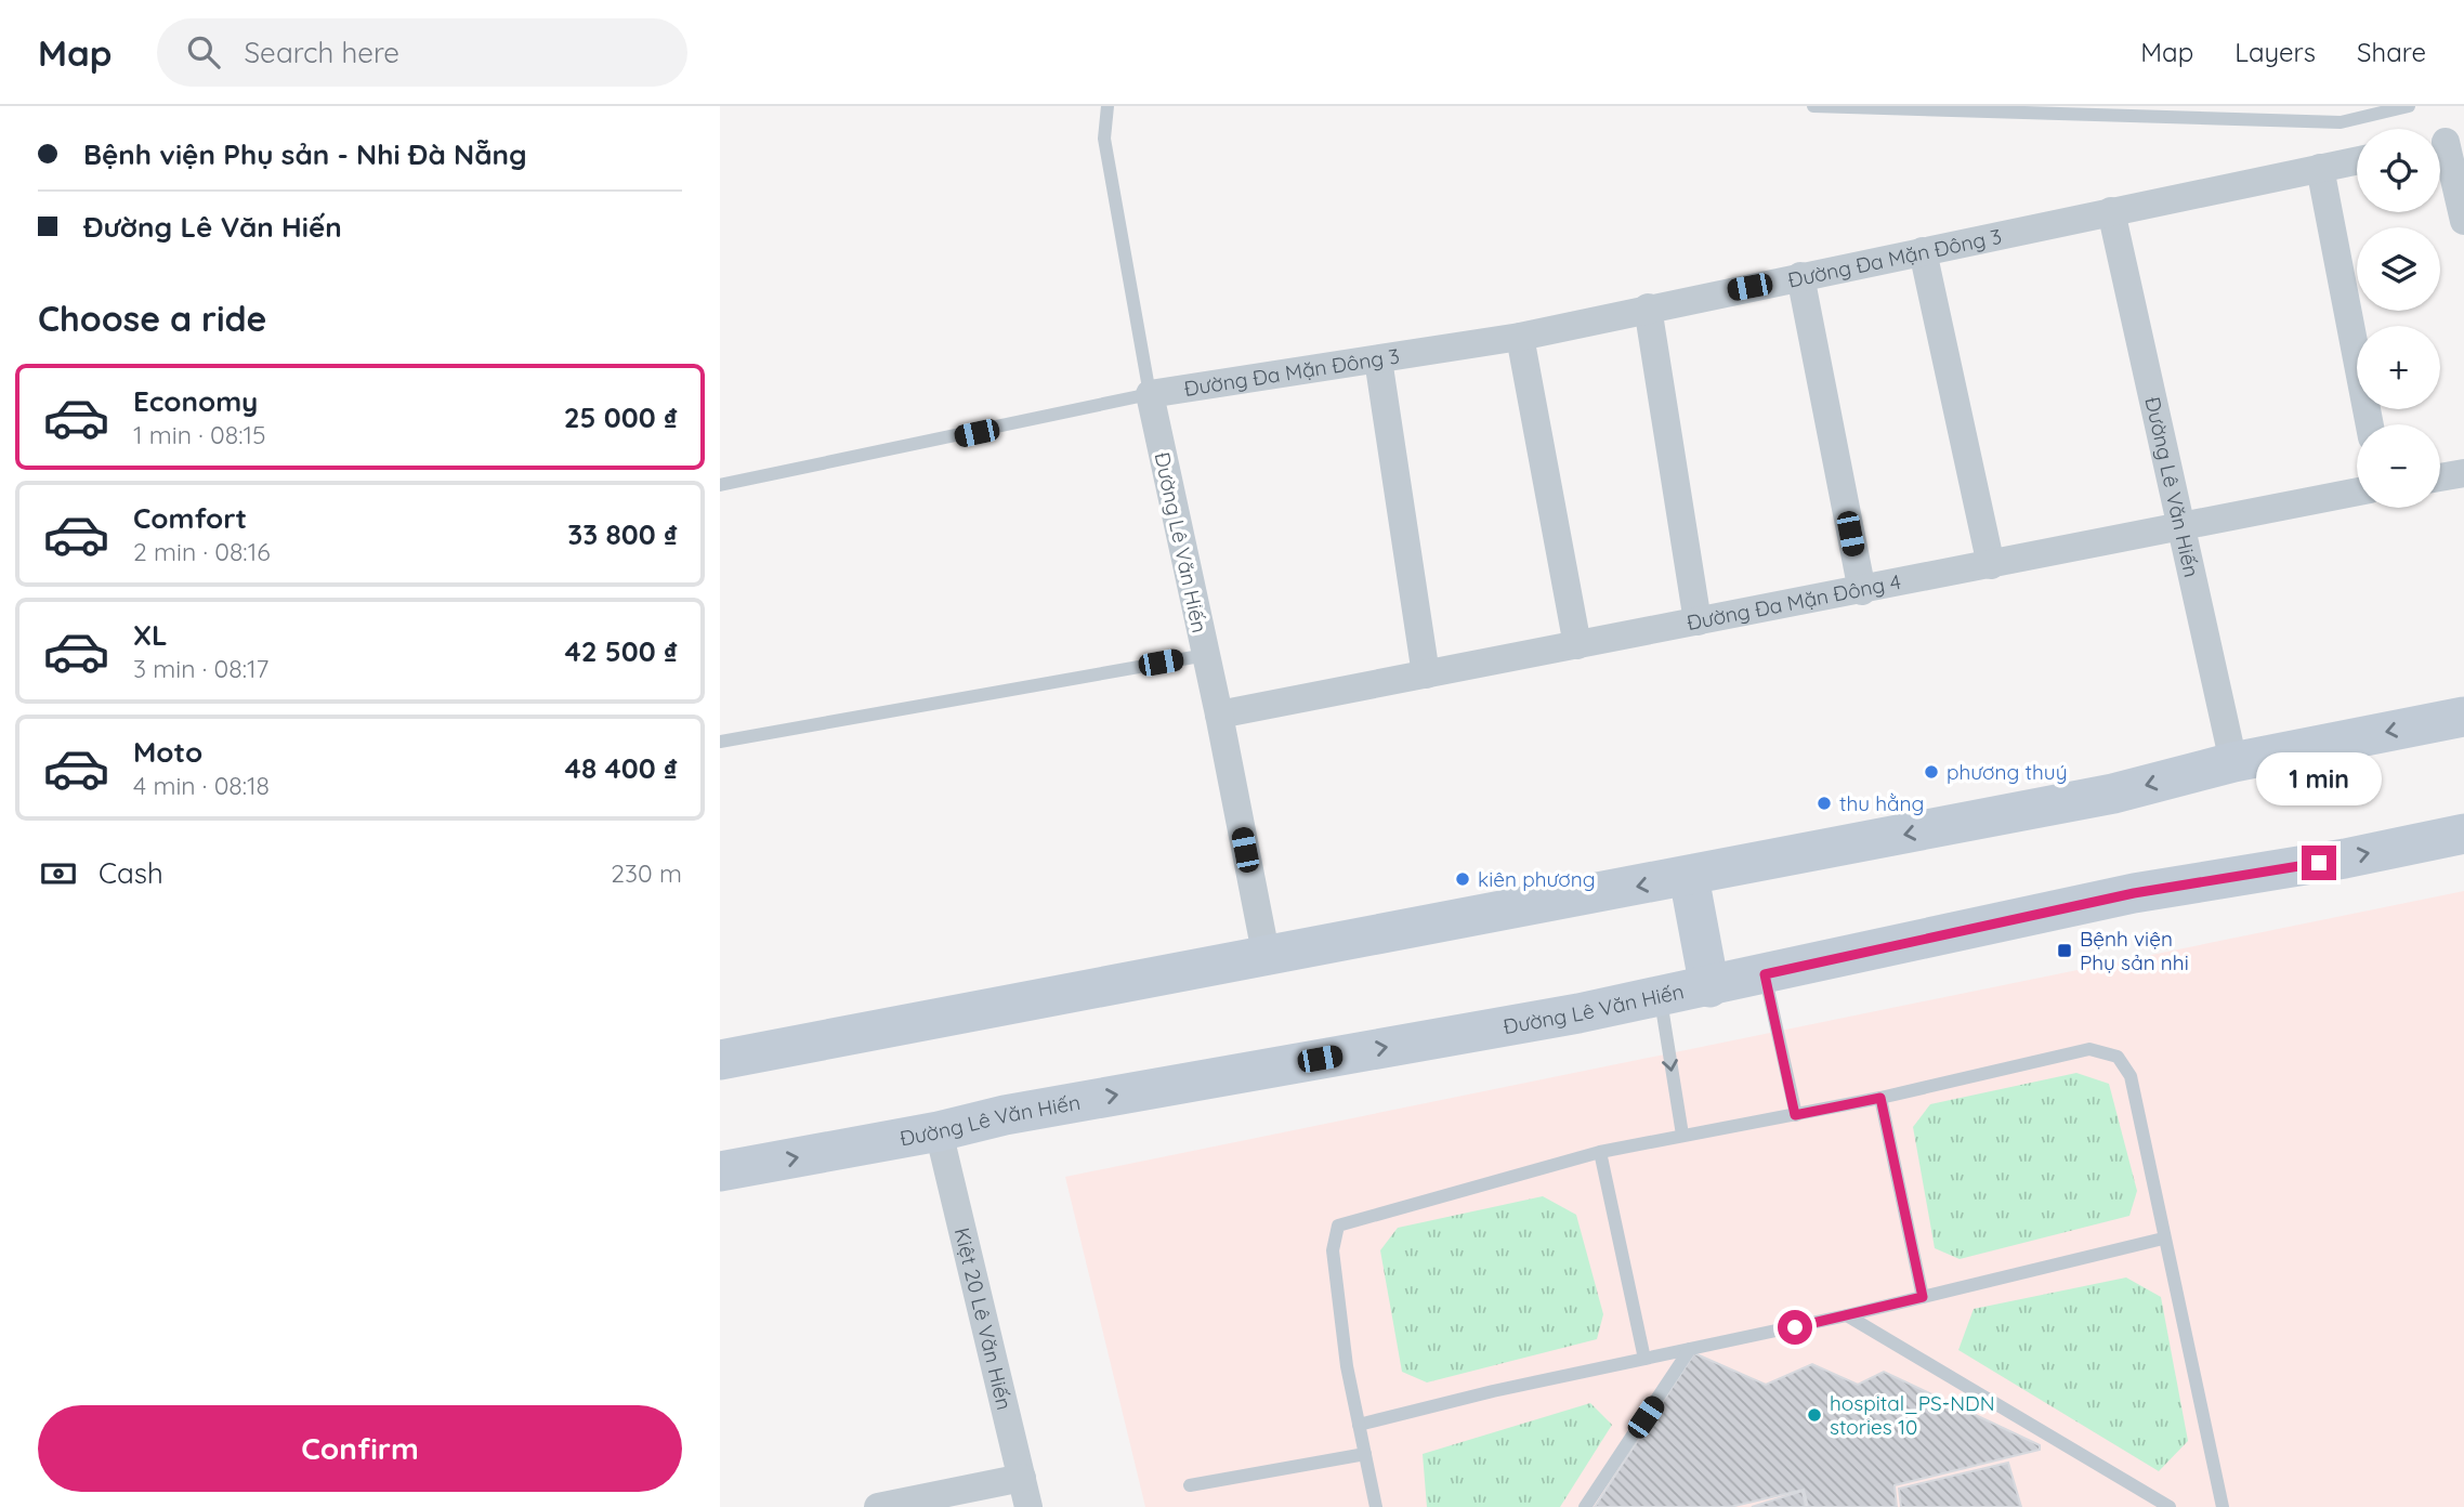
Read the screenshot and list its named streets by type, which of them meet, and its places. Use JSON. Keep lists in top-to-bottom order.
{
  "streets": {
    "main road": ["Đường Lê Văn Hiến"],
    "street": ["Đường Đa Mặn Đông 3", "Đường Đa Mặn Đông 4", "Kiệt 20 Lê Văn Hiến"]
  },
  "crossings": [
    ["Đường Đa Mặn Đông 3", "Đường Lê Văn Hiến"],
    ["Đường Lê Văn Hiến", "Đường Đa Mặn Đông 4"],
    ["Đường Lê Văn Hiến", "Kiệt 20 Lê Văn Hiến"]
  ],
  "one_way": ["Đường Lê Văn Hiến"],
  "places": {
    "other": [
      "phương thuý",
      "thu hằng",
      "kiên phương",
      "hospital_PS-NDN stories 10"
    ],
    "transit": ["Bệnh viện Phụ sản nhi"]
  },
  "page": {
    "header": "Map",
    "search": "Search here",
    "nav": ["Map", "Layers", "Share"],
    "banner": ["Bệnh viện Phụ sản - Nhi Đà Nẵng", "Đường Lê Văn Hiến"],
    "map_buttons": ["+", "−"],
    "heading": "Choose a ride",
    "list": [
      {
        "name": "Economy",
        "note": "1 min · 08:15",
        "value": "25 000 ₫"
      },
      {
        "name": "Comfort",
        "note": "2 min · 08:16",
        "value": "33 800 ₫"
      },
      {
        "name": "XL",
        "note": "3 min · 08:17",
        "value": "42 500 ₫"
      },
      {
        "name": "Moto",
        "note": "4 min · 08:18",
        "value": "48 400 ₫"
      }
    ],
    "bubble": "1 min",
    "pay": ["Cash", "230 m"],
    "buttons": "Confirm"
  }
}
